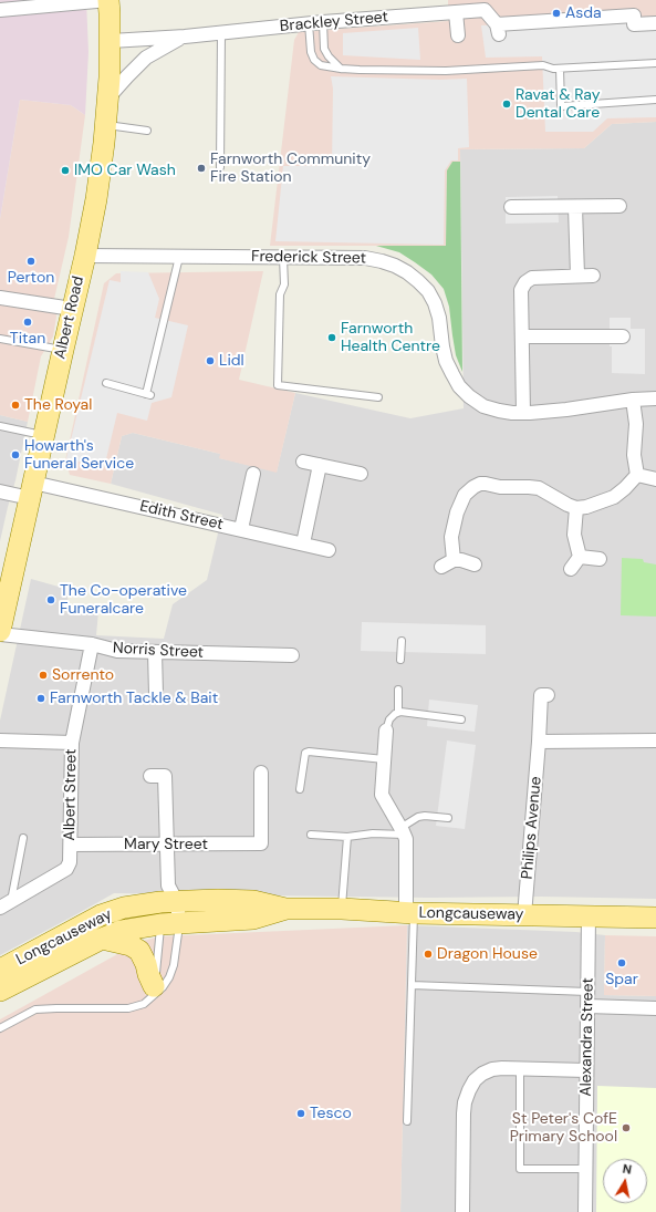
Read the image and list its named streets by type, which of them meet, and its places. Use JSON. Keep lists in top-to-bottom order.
{
  "streets": {
    "main road": ["Albert Road", "Longcauseway"],
    "street": [
      "Brackley Street",
      "Frederick Street",
      "Edith Street",
      "Norris Street",
      "Albert Street",
      "Philips Avenue",
      "Mary Street",
      "Alexandra Street"
    ]
  },
  "crossings": [
    ["Brackley Street", "Albert Road"],
    ["Frederick Street", "Albert Road"],
    ["Albert Road", "Edith Street"],
    ["Albert Road", "Norris Street"],
    ["Norris Street", "Albert Street"],
    ["Albert Street", "Mary Street"],
    ["Philips Avenue", "Longcauseway"],
    ["Longcauseway", "Alexandra Street"]
  ],
  "places": [
    "Asda",
    "Ravat & Ray Dental Care",
    "Farnworth Community Fire Station",
    "IMO Car Wash",
    "Perton",
    "Titan",
    "Farnworth Health Centre",
    "Lidl",
    "The Royal",
    "Howarth's Funeral Service",
    "The Co-operative Funeralcare",
    "Sorrento",
    "Farnworth Tackle & Bait",
    "Dragon House",
    "Spar",
    "Tesco",
    "St Peter's CofE Primary School"
  ],
  "north": "top"
}
